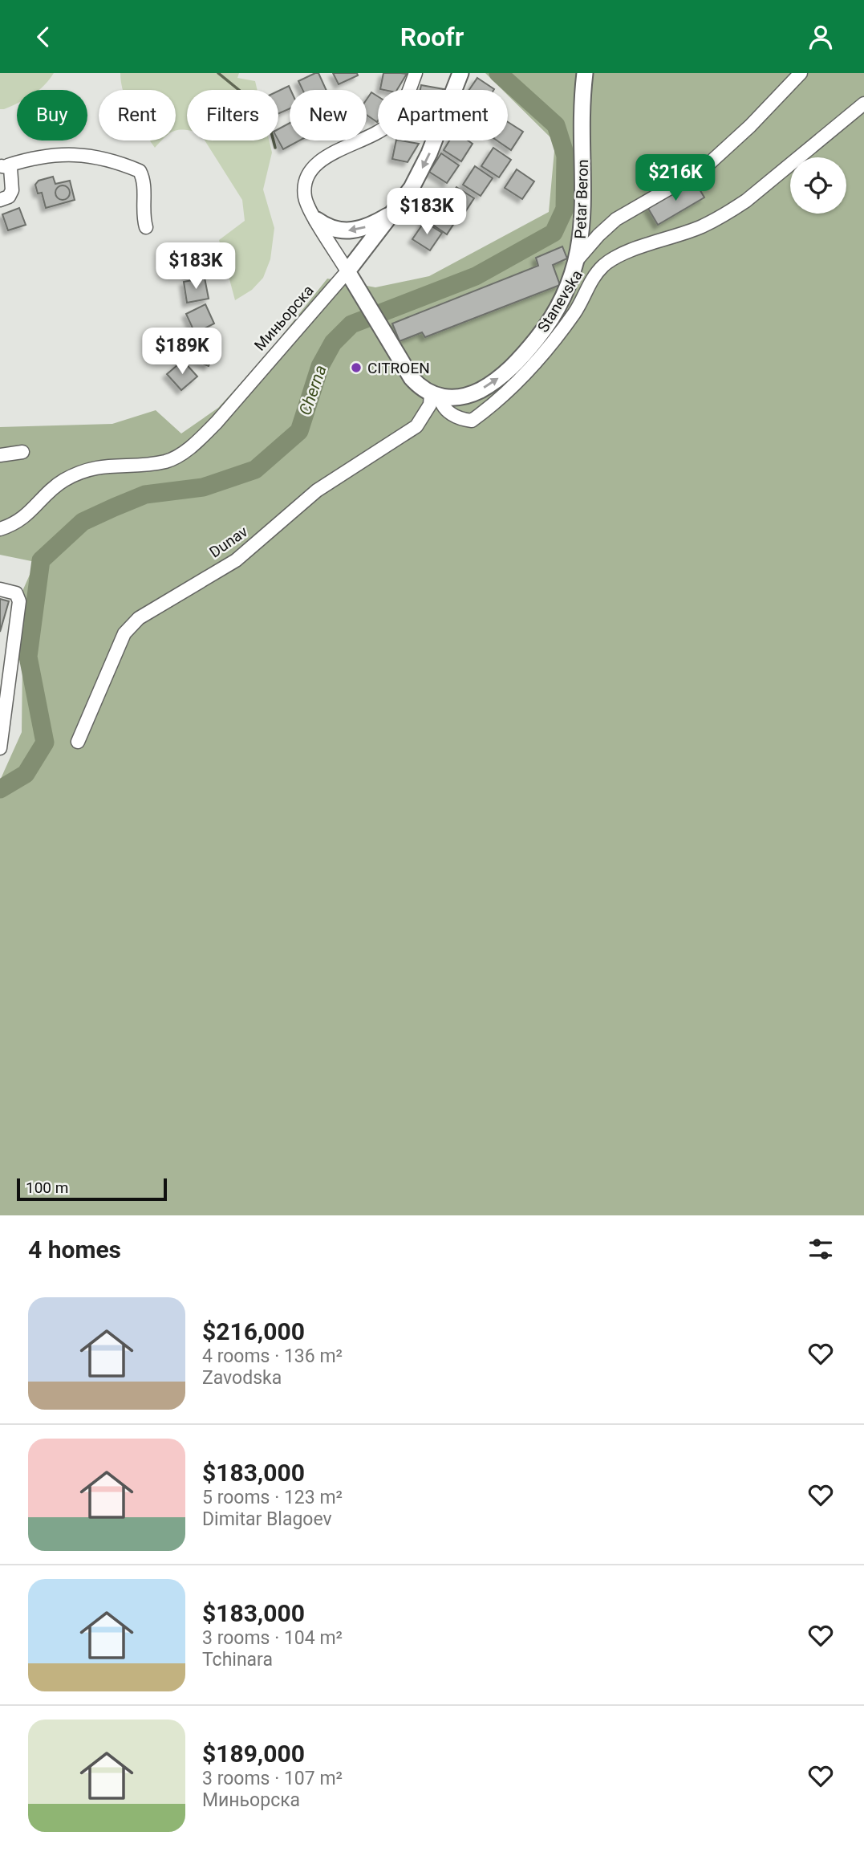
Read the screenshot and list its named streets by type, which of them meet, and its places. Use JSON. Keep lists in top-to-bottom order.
{
  "streets": {
    "main road": ["Petar Beron"],
    "street": ["Stanevska", "Миньорска", "Dunav"]
  },
  "crossings": [
    ["Petar Beron", "Stanevska"],
    ["Petar Beron", "Dunav"],
    ["Stanevska", "Dunav"]
  ],
  "one_way": ["Petar Beron"],
  "water": ["Cherna"],
  "places": ["CITROEN"],
  "scale_bar": "100 m",
  "page": {
    "header": "Roofr",
    "chip": [
      "Buy",
      "Rent",
      "Filters",
      "New",
      "Apartment"
    ],
    "price": [
      "$216K",
      "$183K",
      "$183K",
      "$189K"
    ],
    "scale": "100 m",
    "heading": "4 homes",
    "list": [
      {
        "name": "$216,000",
        "note": "4 rooms · 136 m² · Zavodska"
      },
      {
        "name": "$183,000",
        "note": "5 rooms · 123 m² · Dimitar Blagoev"
      },
      {
        "name": "$183,000",
        "note": "3 rooms · 104 m² · Tchinara"
      },
      {
        "name": "$189,000",
        "note": "3 rooms · 107 m² · Миньорска"
      }
    ]
  }
}
